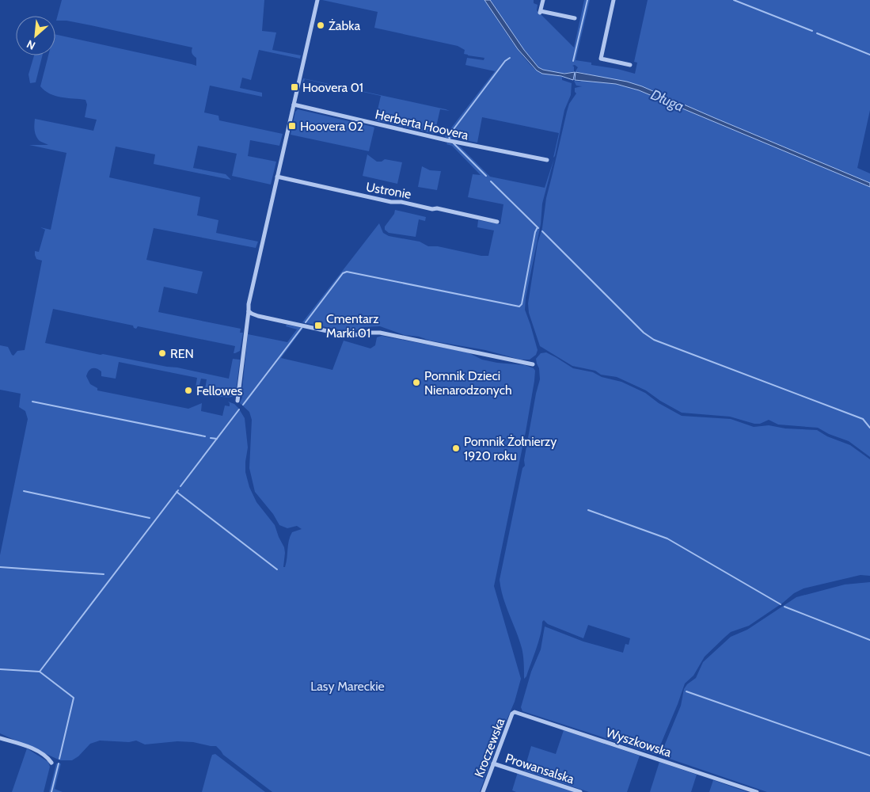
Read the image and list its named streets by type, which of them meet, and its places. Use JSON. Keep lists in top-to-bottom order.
{
  "streets": {
    "street": [
      "Herberta Hoovera",
      "Ustronie",
      "Wyszkowska",
      "Kroczewska",
      "Prowansalska"
    ]
  },
  "crossings": [
    ["Wyszkowska", "Kroczewska"],
    ["Kroczewska", "Prowansalska"]
  ],
  "water": ["Długa"],
  "parks": ["Lasy Mareckie"],
  "places": {
    "other": [
      "Żabka",
      "REN",
      "Pomnik Dzieci Nienarodzonych",
      "Fellowes",
      "Pomnik Żołnierzy 1920 roku"
    ],
    "transit": ["Hoovera 01", "Hoovera 02", "Cmentarz Marki 01"]
  },
  "north": "bottom left"
}
